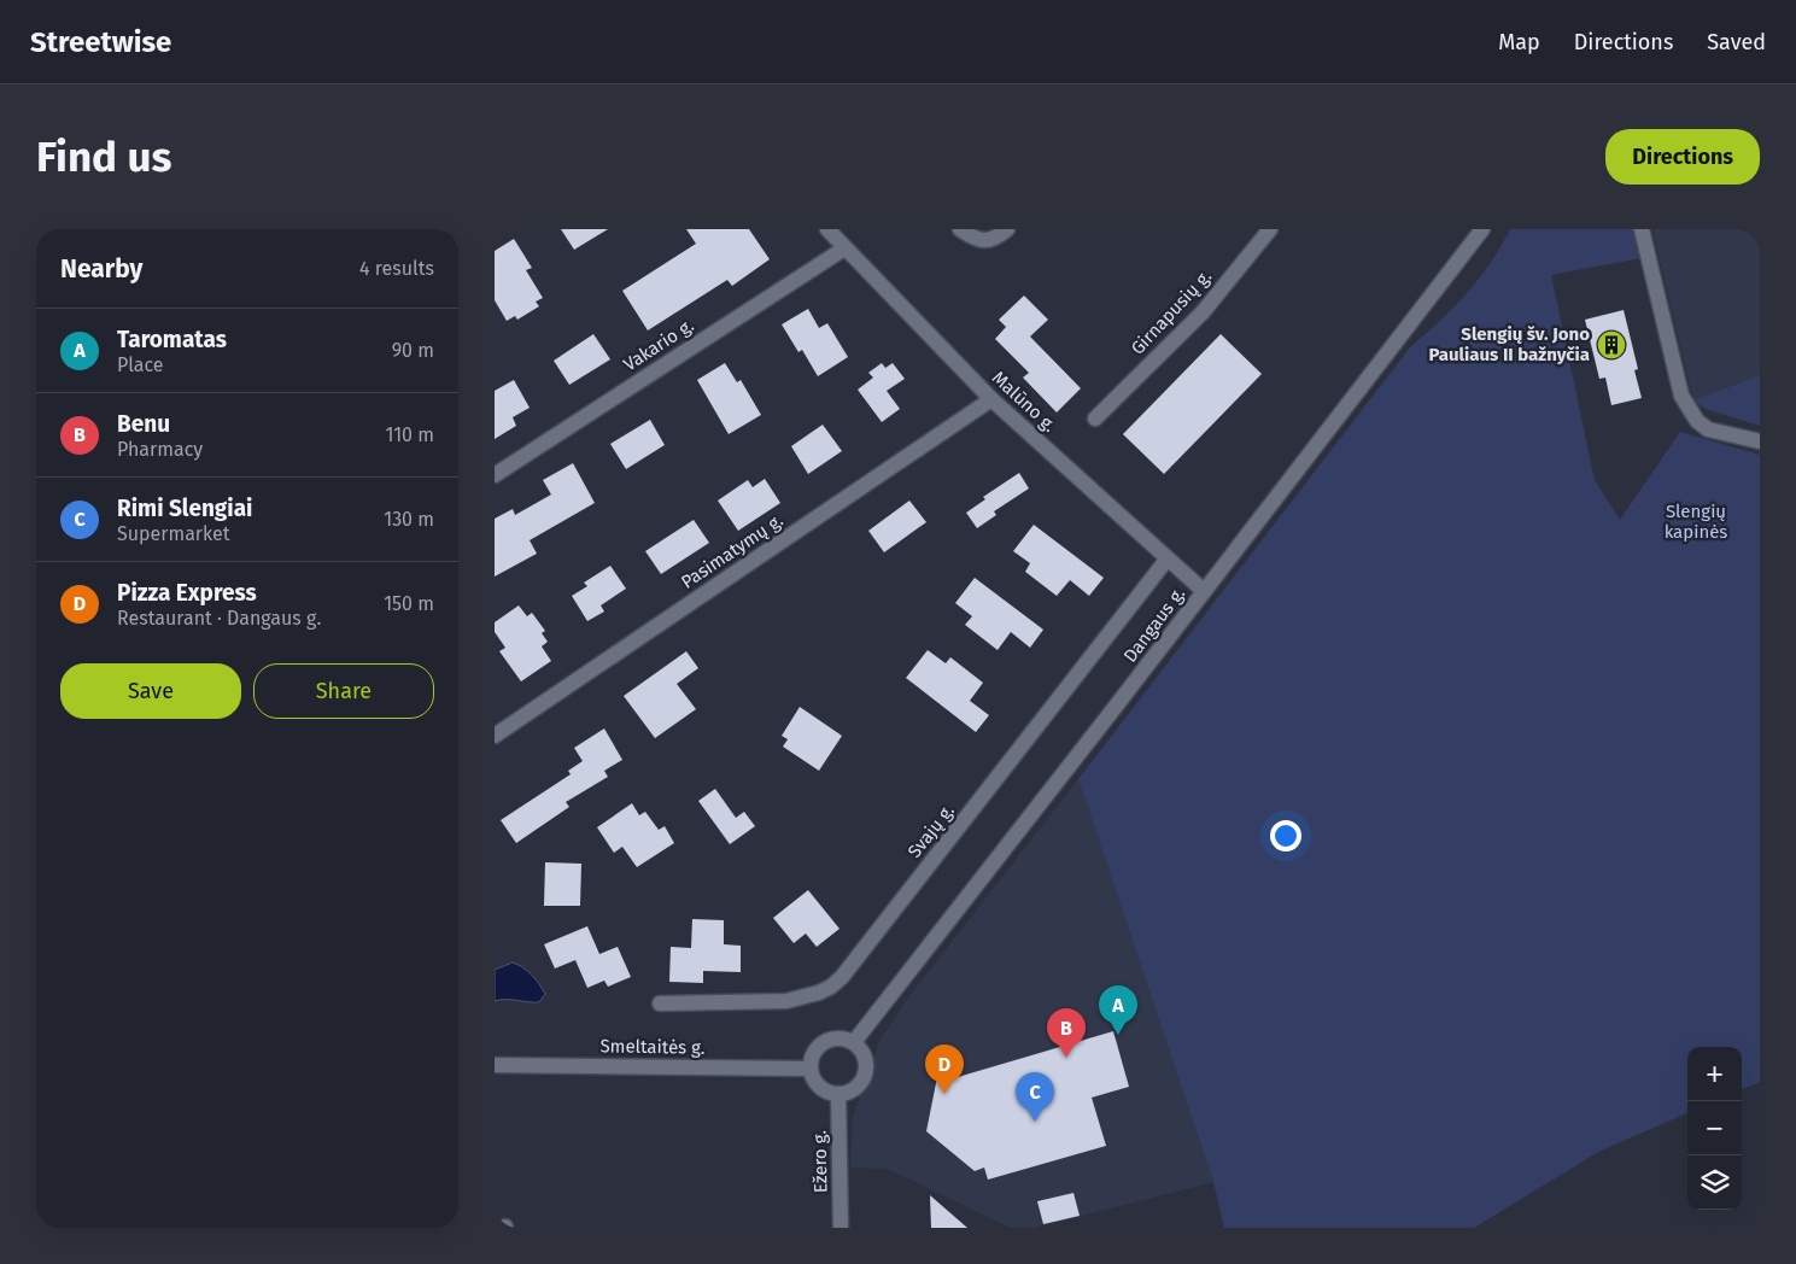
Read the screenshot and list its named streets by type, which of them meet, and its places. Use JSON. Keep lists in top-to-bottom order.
{
  "streets": {
    "street": [
      "Girnapusių g.",
      "Vakario g.",
      "Malūno g.",
      "Pasimatymų g.",
      "Dangaus g.",
      "Svajų g.",
      "Smeltaitės g.",
      "Ežero g."
    ]
  },
  "crossings": [
    ["Vakario g.", "Malūno g."],
    ["Malūno g.", "Pasimatymų g."],
    ["Malūno g.", "Dangaus g."],
    ["Malūno g.", "Svajų g."],
    ["Dangaus g.", "Smeltaitės g."],
    ["Dangaus g.", "Ežero g."],
    ["Smeltaitės g.", "Ežero g."]
  ],
  "parks": ["Slengių kapinės"],
  "places": {
    "building": ["Slengių šv. Jono Pauliaus II bažnyčia"]
  },
  "page": {
    "header": "Streetwise",
    "nav": ["Map", "Directions", "Saved"],
    "buttons": [
      "Directions",
      ["Save", "Share"]
    ],
    "title": "Find us",
    "heading": ["Nearby", "4 results"],
    "list": [
      {
        "mark": "A",
        "name": "Taromatas",
        "note": "Place",
        "value": "90 m"
      },
      {
        "mark": "B",
        "name": "Benu",
        "note": "Pharmacy",
        "value": "110 m"
      },
      {
        "mark": "C",
        "name": "Rimi Slengiai",
        "note": "Supermarket",
        "value": "130 m"
      },
      {
        "mark": "D",
        "name": "Pizza Express",
        "note": "Restaurant · Dangaus g.",
        "value": "150 m"
      }
    ],
    "pins": [
      "A",
      "B",
      "D",
      "C"
    ],
    "map_buttons": ["+", "−"]
  }
}
